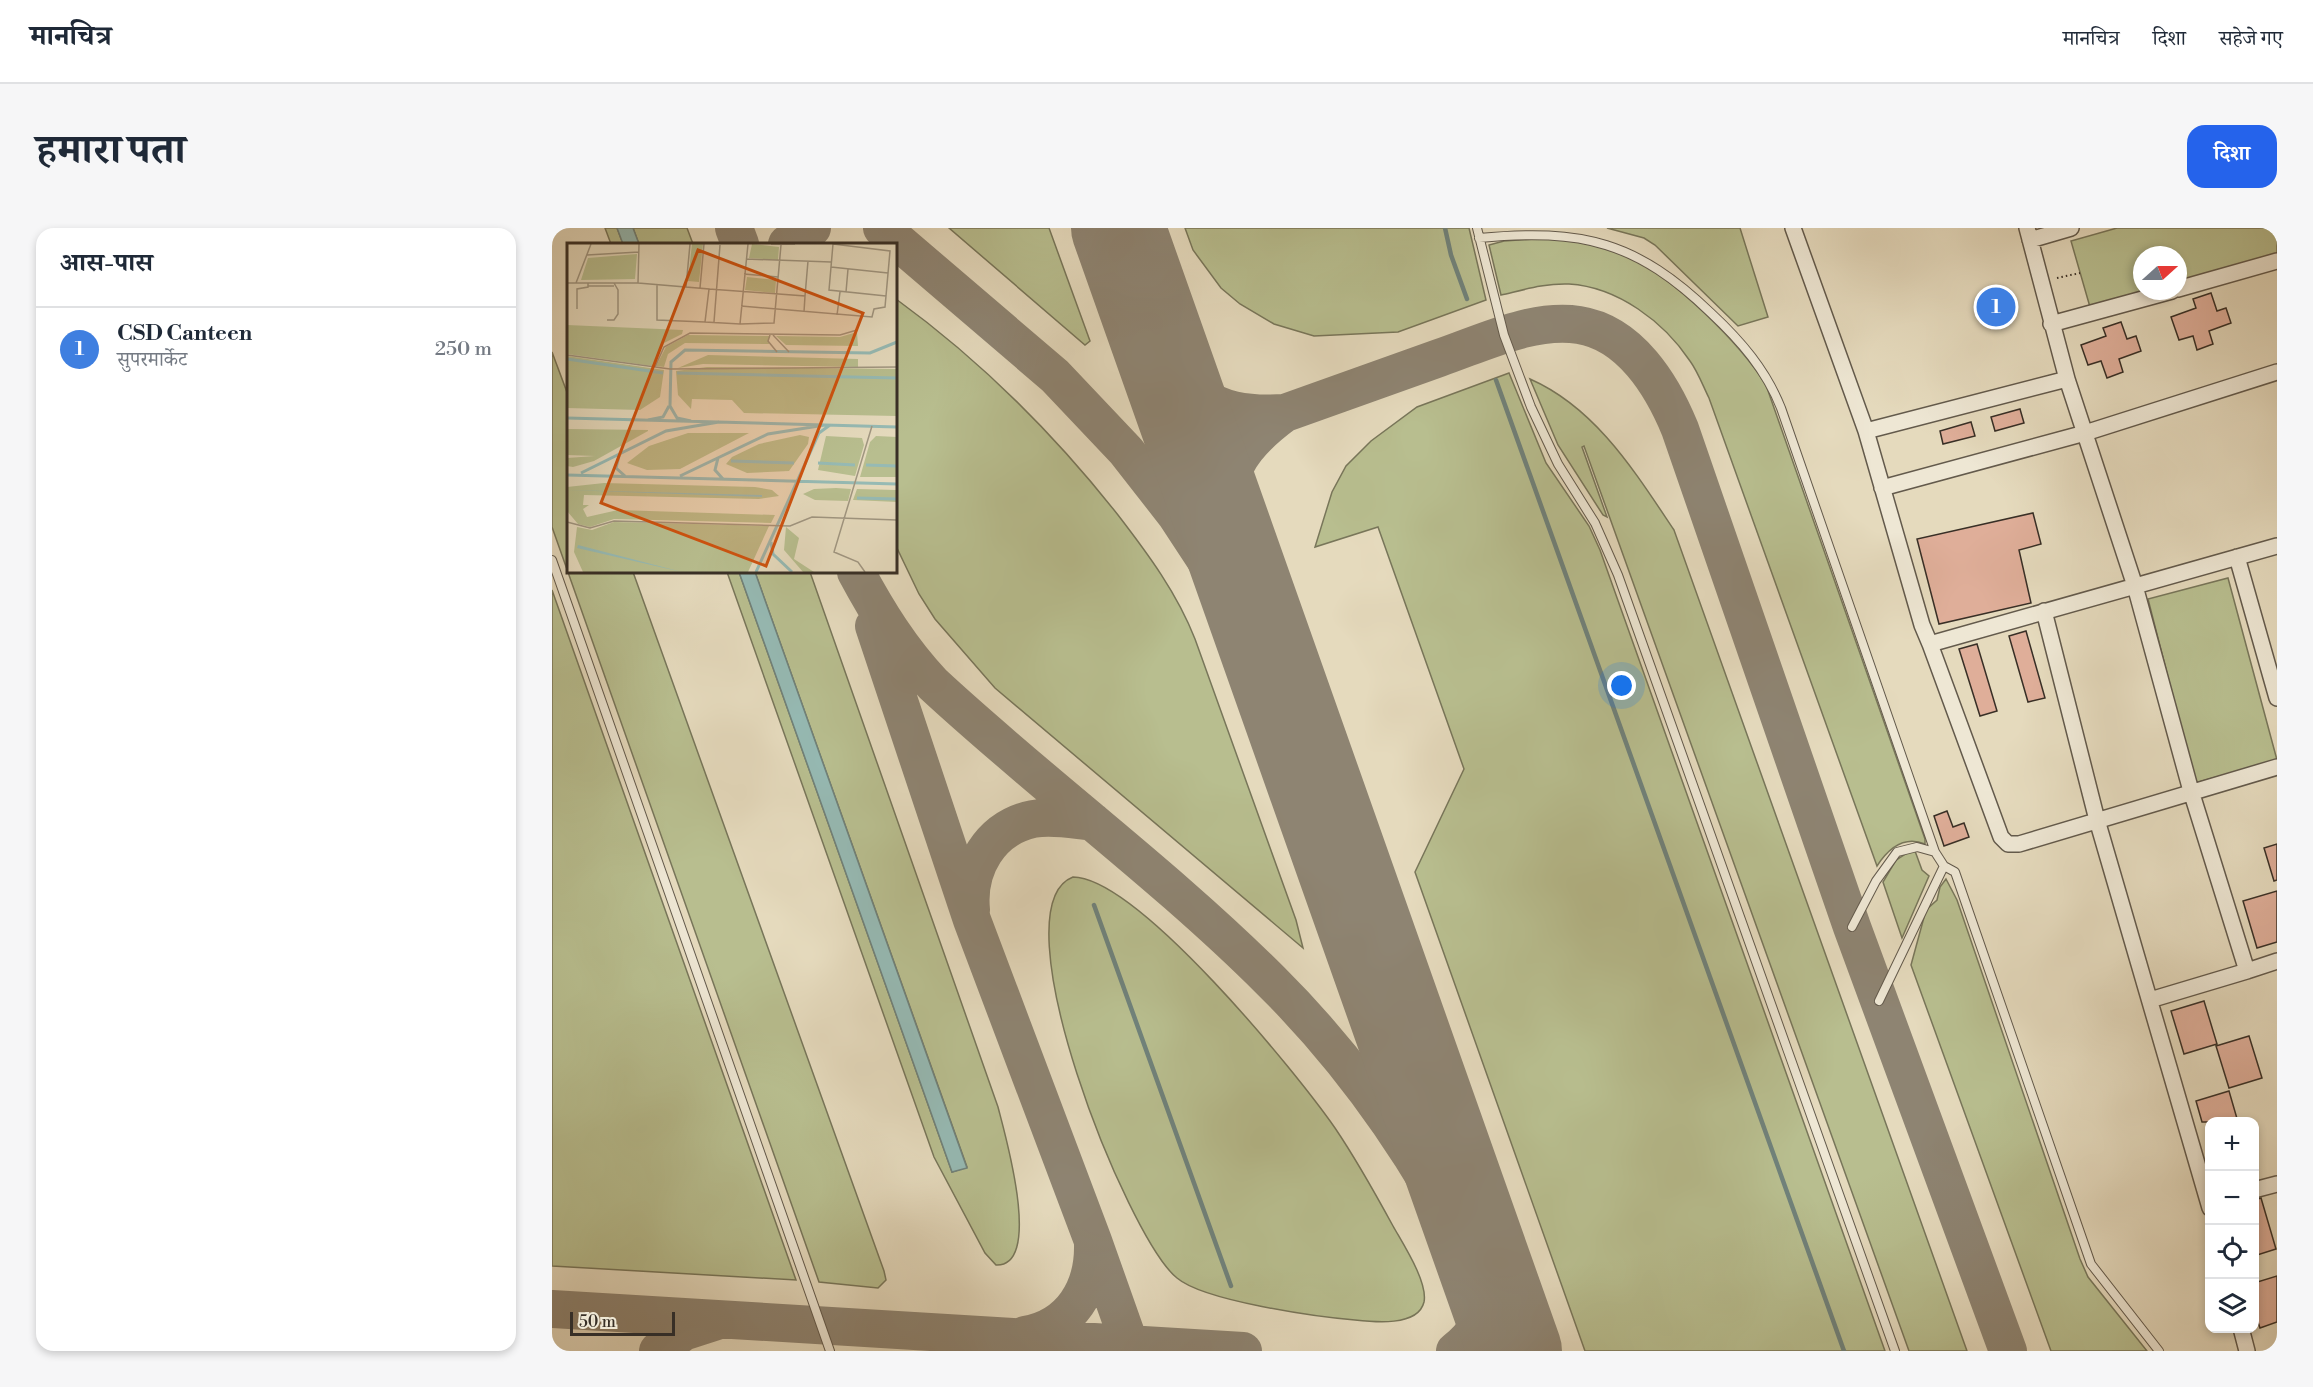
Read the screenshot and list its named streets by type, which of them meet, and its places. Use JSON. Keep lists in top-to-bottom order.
{
  "scale_bar": "50 m",
  "north": "right",
  "page": {
    "header": "मानचित्र",
    "nav": ["मानचित्र", "दिशा", "सहेजे गए"],
    "title": "हमारा पता",
    "buttons": "दिशा",
    "heading": "आस-पास",
    "pins": "1",
    "list": [
      {
        "mark": "1",
        "name": "CSD Canteen",
        "note": "सुपरमार्केट",
        "value": "250 m"
      }
    ],
    "map_buttons": ["+", "−"],
    "scale": "50 m"
  }
}
